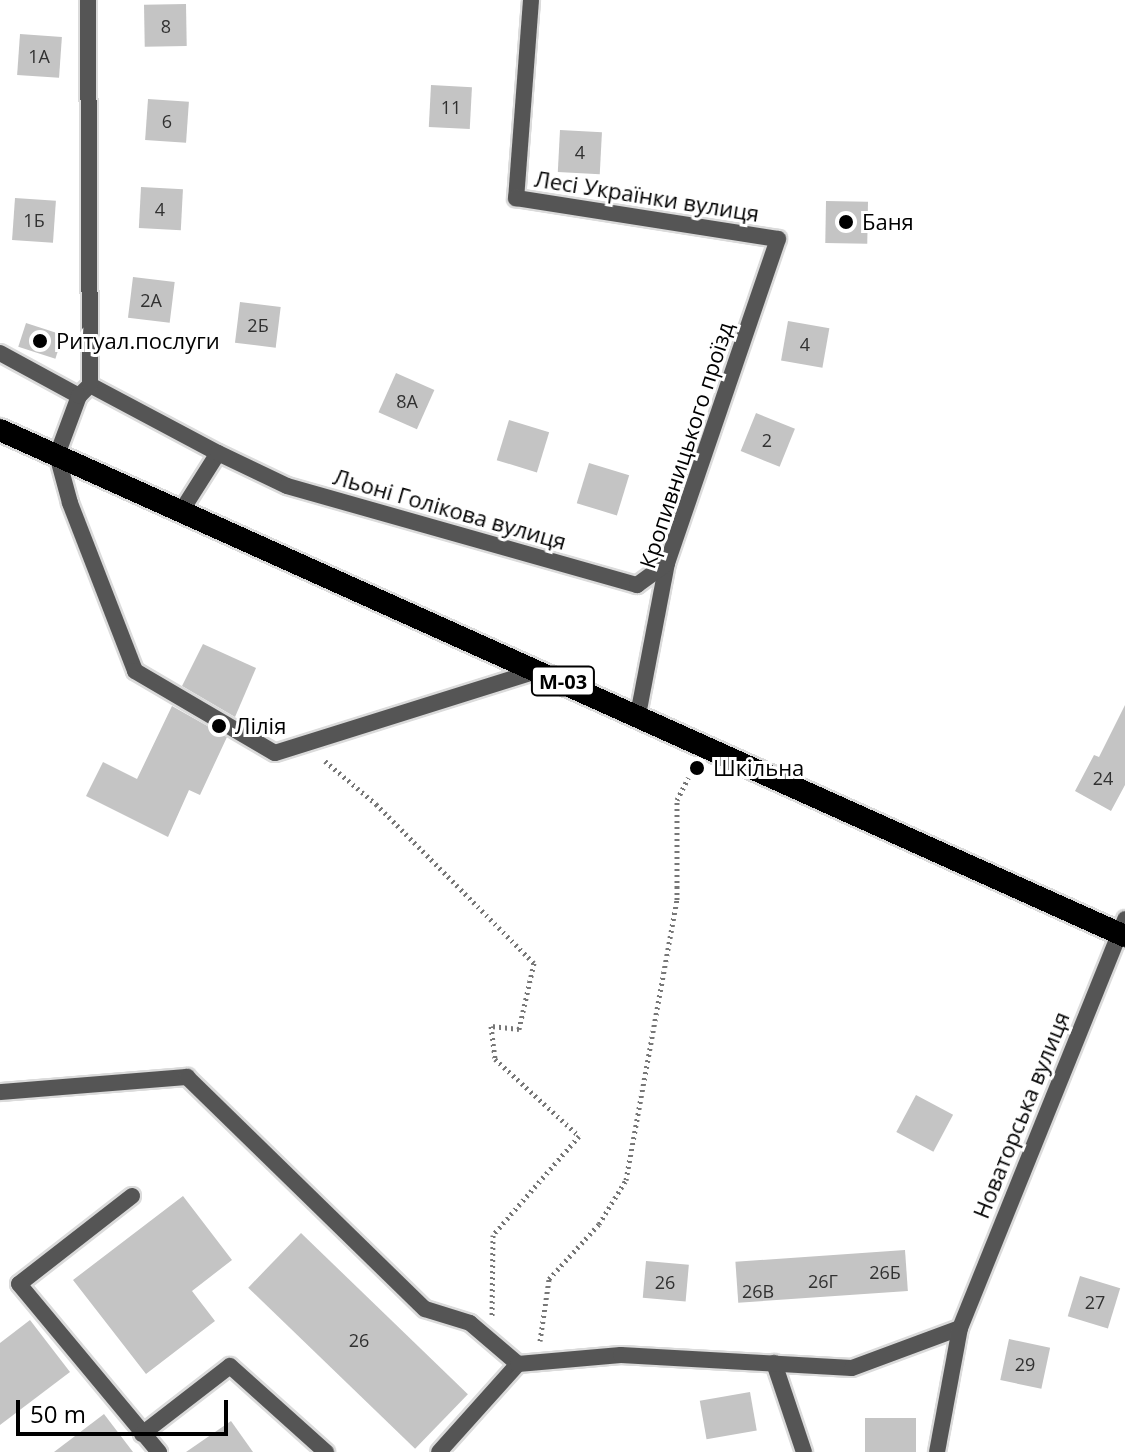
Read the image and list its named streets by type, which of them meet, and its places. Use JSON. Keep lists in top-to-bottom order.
{
  "streets": {
    "highway": ["М-03"],
    "street": [
      "Лесі Українки вулиця",
      "Кропивницького проїзд",
      "Льоні Голікова вулиця",
      "Новаторська вулиця"
    ]
  },
  "crossings": [
    ["Лесі Українки вулиця", "Кропивницького проїзд"],
    ["Кропивницького проїзд", "Льоні Голікова вулиця"],
    ["Кропивницького проїзд", "М-03"],
    ["М-03", "Новаторська вулиця"]
  ],
  "places": [
    "Баня",
    "Ритуал.послуги",
    "Лілія",
    "Шкільна"
  ],
  "house_numbers": [
    "8",
    "1А",
    "11",
    "6",
    "4",
    "4",
    "1Б",
    "2А",
    "2Б",
    "4",
    "8А",
    "2",
    "24",
    "26Б",
    "26Г",
    "26",
    "26В",
    "27",
    "26",
    "29"
  ],
  "scale_bar": "50 m"
}
